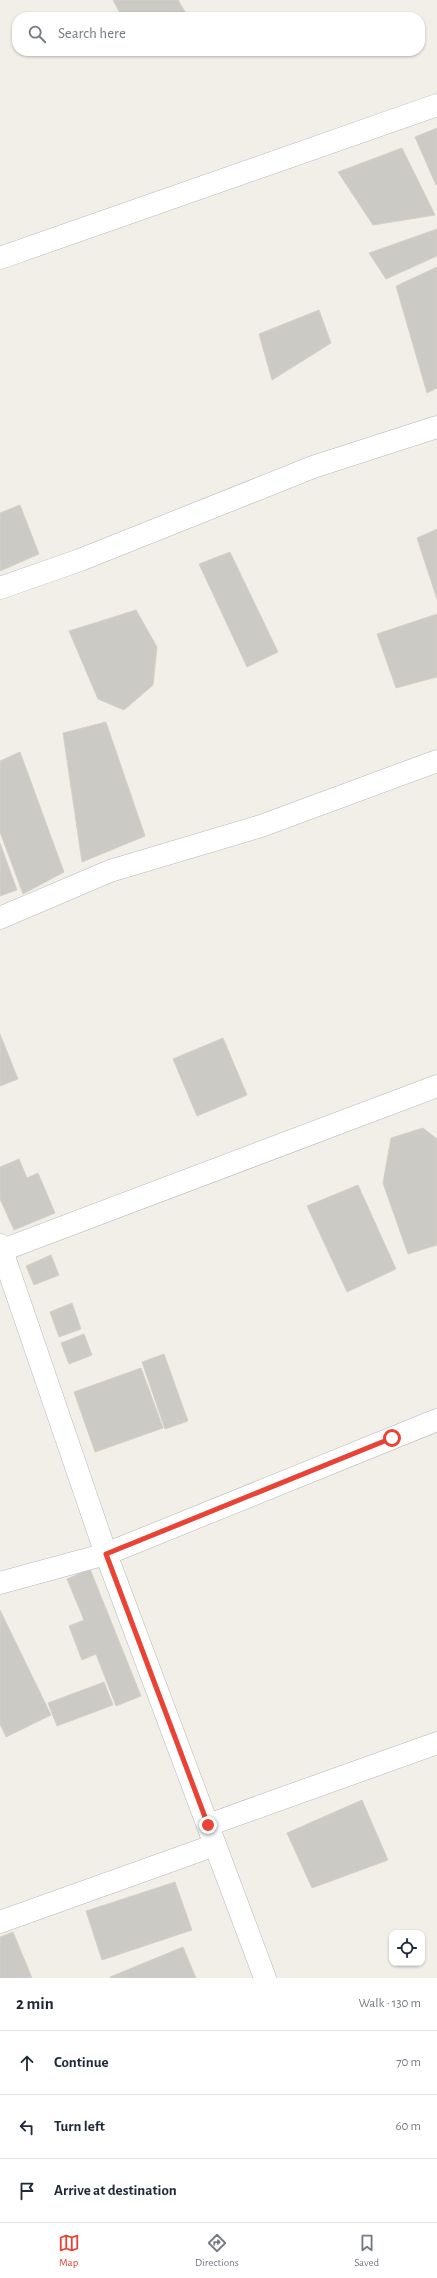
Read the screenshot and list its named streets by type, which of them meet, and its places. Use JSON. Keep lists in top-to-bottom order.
{
  "page": {
    "search": "Search here",
    "heading": ["2 min", "Walk · 130 m"],
    "list": [
      ["Continue", "70 m"],
      ["Turn left", "60 m"],
      "Arrive at destination"
    ],
    "nav": ["Map", "Directions", "Saved"]
  }
}
